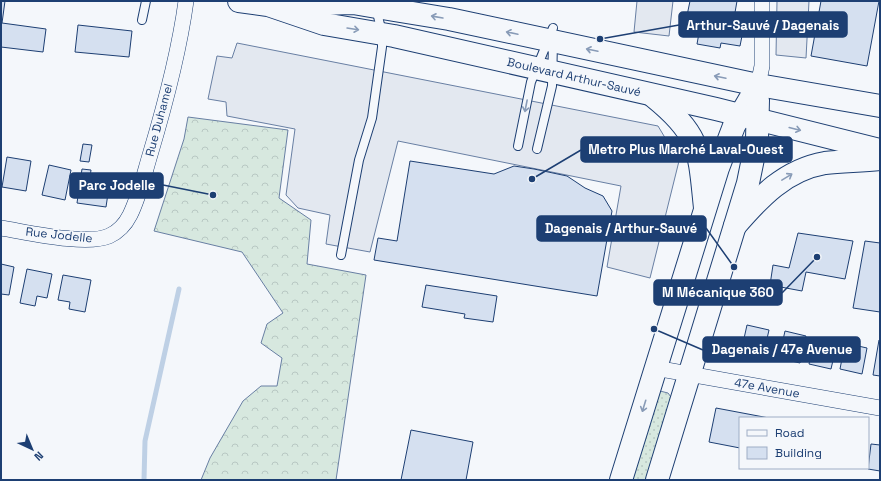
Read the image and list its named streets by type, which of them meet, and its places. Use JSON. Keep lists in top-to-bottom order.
{
  "streets": {
    "main road": ["Boulevard Arthur-Sauvé"],
    "street": ["Rue Duhamel", "Rue Jodelle", "47e Avenue"]
  },
  "crossings": [
    ["Rue Duhamel", "Rue Jodelle"]
  ],
  "places": [
    "Arthur-Sauvé / Dagenais",
    "Metro Plus Marché Laval-Ouest",
    "Parc Jodelle",
    "M Mécanique 360",
    "Dagenais / Arthur-Sauvé",
    "Dagenais / 47e Avenue"
  ],
  "legend": ["Road", "Building"],
  "north": "bottom right"
}
